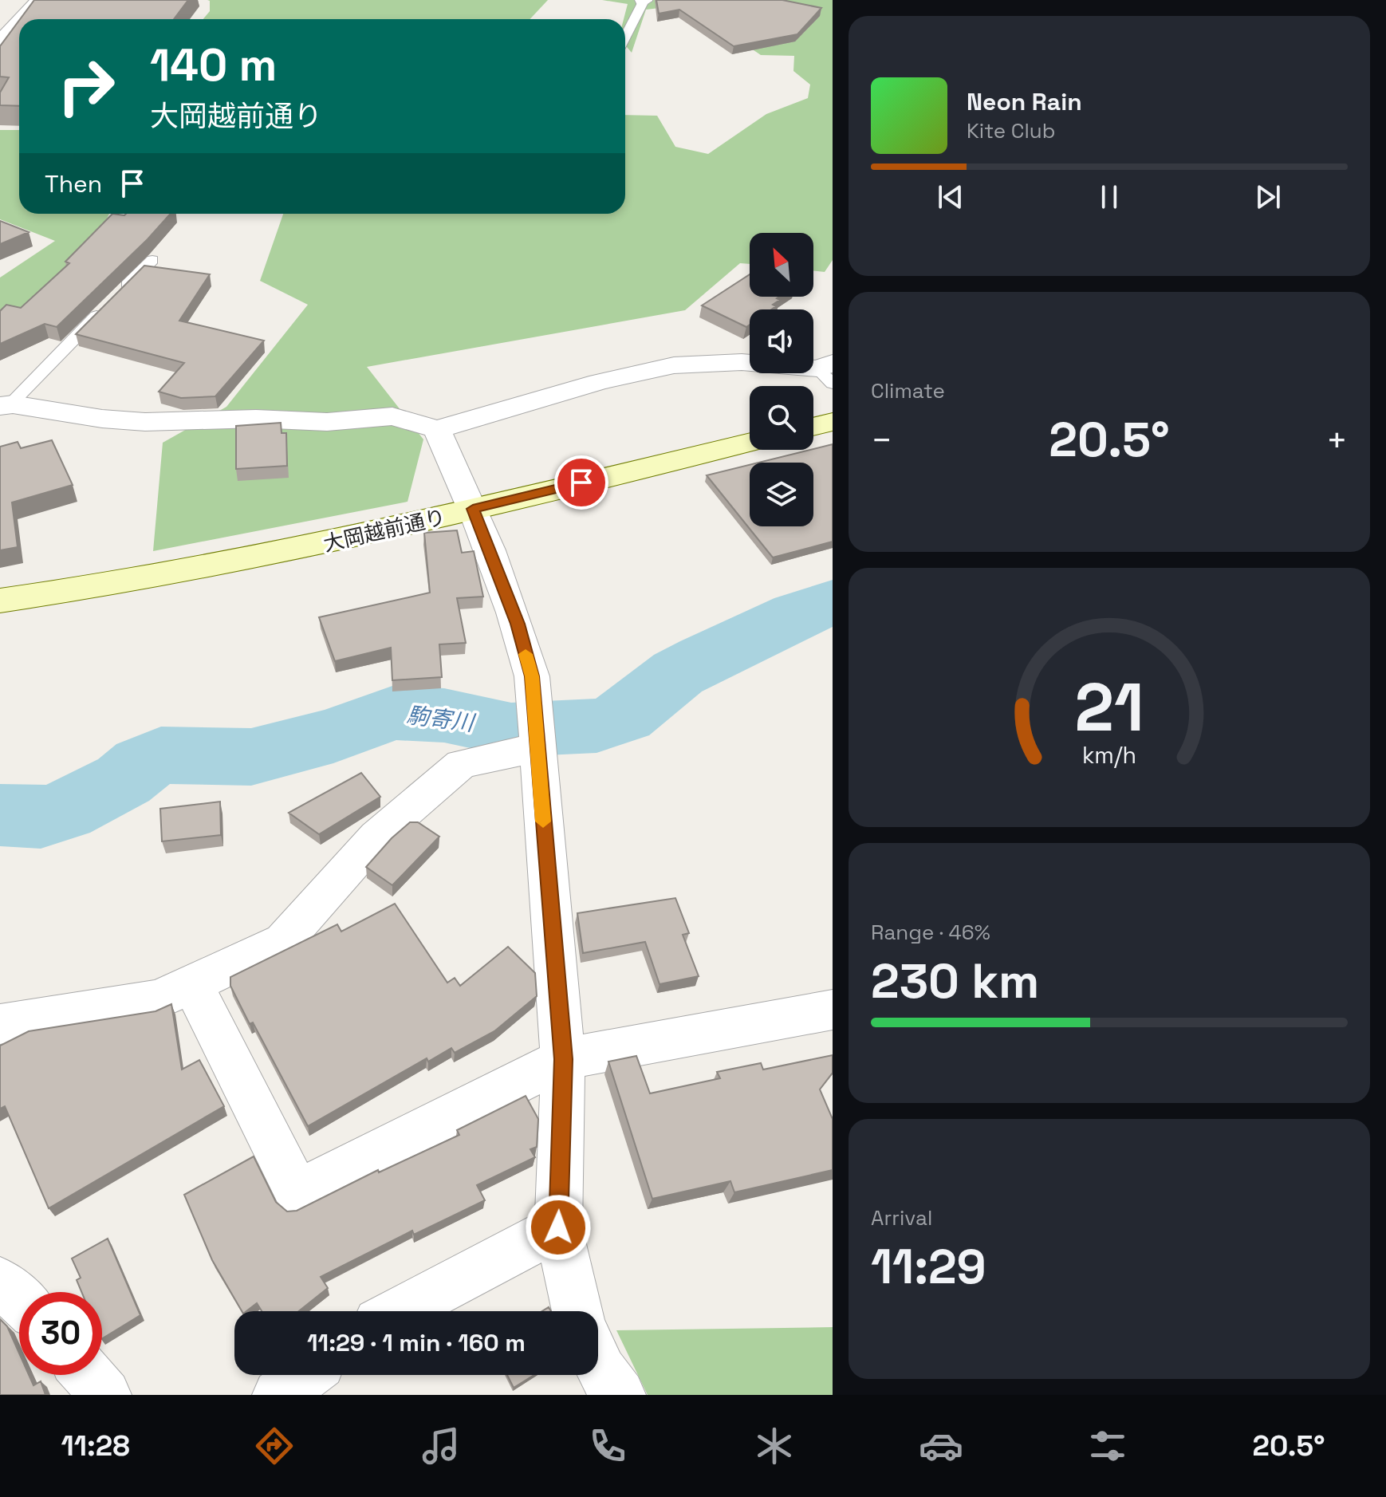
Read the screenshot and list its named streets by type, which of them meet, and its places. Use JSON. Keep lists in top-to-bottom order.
{
  "streets": {
    "street": ["大岡越前通り"]
  },
  "water": ["駒寄川"],
  "north": "top left",
  "page": {
    "turn": ["140 m", "大岡越前通り"],
    "song": ["Neon Rain", "Kite Club"],
    "then": "Then",
    "tile": [
      "Climate",
      ["Range · 46%", "230 km"],
      ["Arrival", "11:29"]
    ],
    "heat": ["−", "20.5°", "+"],
    "limit": "30",
    "trip": "11:29 · 1 min · 160 m",
    "tabs": ["11:28", "20.5°"],
    "gauge": ["21", "km/h"]
  }
}
